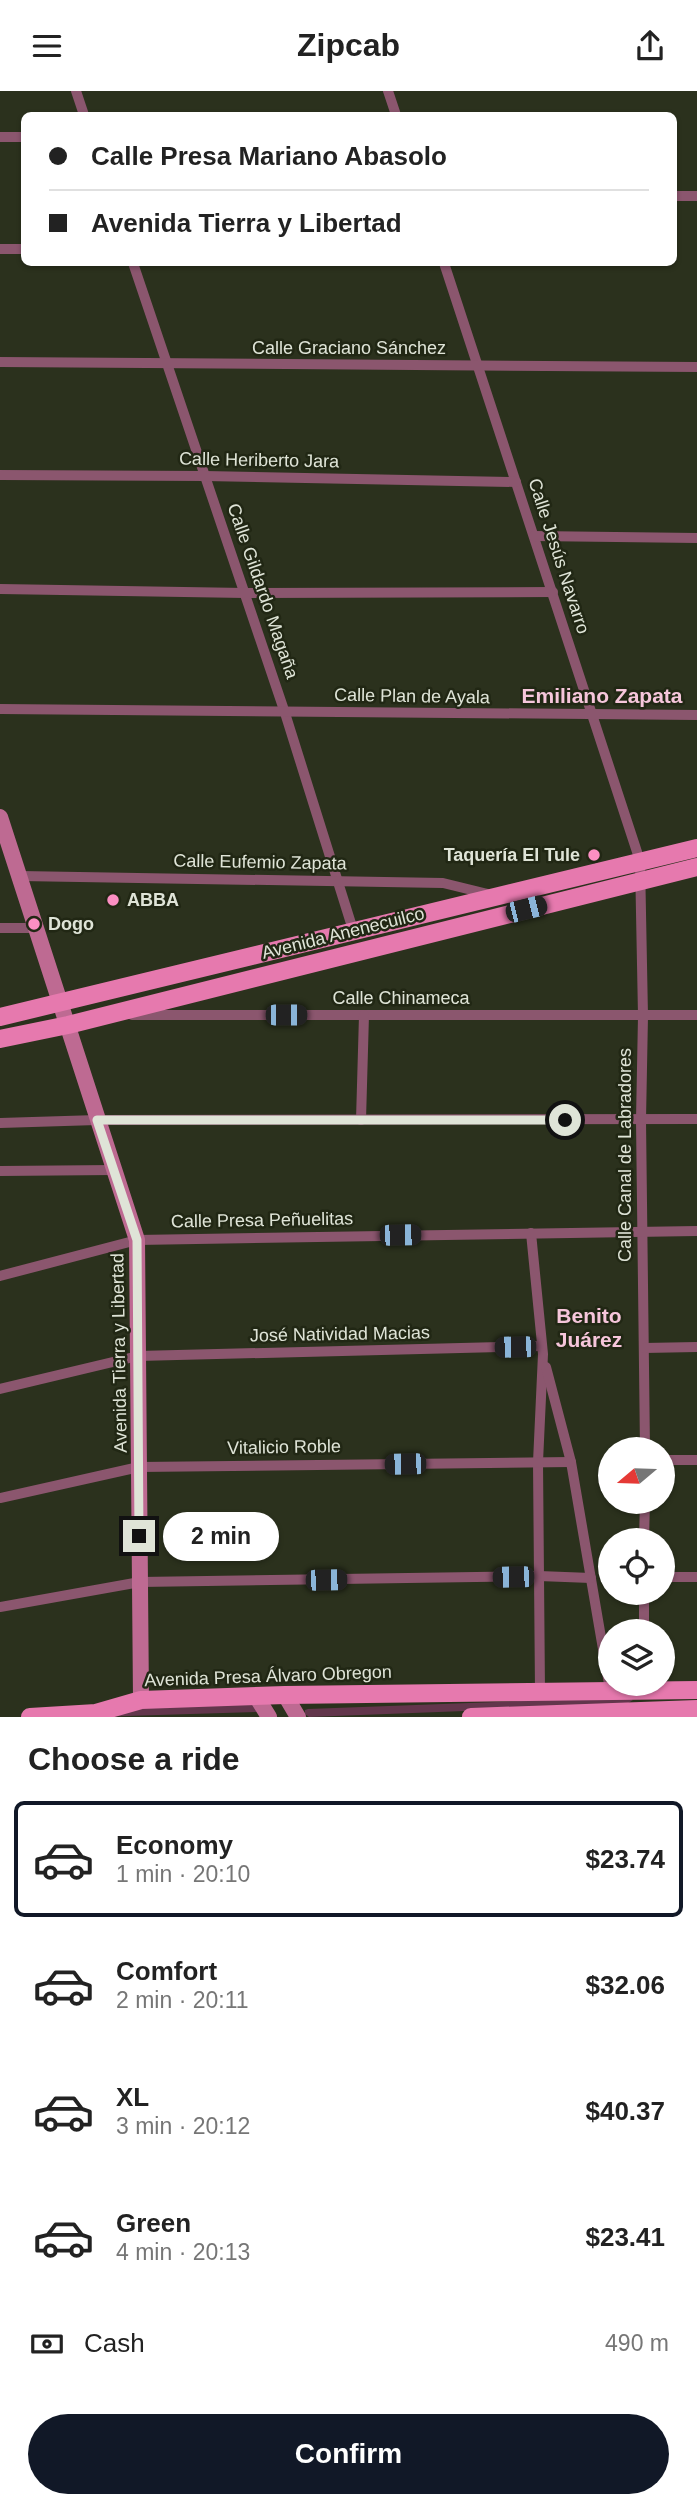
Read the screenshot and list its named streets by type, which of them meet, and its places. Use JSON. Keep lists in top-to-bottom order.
{
  "streets": {
    "main road": ["Avenida Anenecuilco", "Avenida Presa Álvaro Obregon"],
    "street": [
      "Calle Graciano Sánchez",
      "Calle Heriberto Jara",
      "Calle Jesús Navarro",
      "Calle Gildardo Magaña",
      "Calle Plan de Ayala",
      "Calle Eufemio Zapata",
      "Calle Chinameca",
      "Calle Canal de Labradores",
      "Calle Presa Peñuelitas",
      "José Natividad Macias",
      "Avenida Tierra y Libertad",
      "Vitalicio Roble"
    ]
  },
  "crossings": [
    ["Calle Graciano Sánchez", "Calle Jesús Navarro"],
    ["Calle Graciano Sánchez", "Calle Gildardo Magaña"],
    ["Calle Heriberto Jara", "Calle Jesús Navarro"],
    ["Calle Heriberto Jara", "Calle Gildardo Magaña"],
    ["Calle Jesús Navarro", "Calle Plan de Ayala"],
    ["Calle Jesús Navarro", "Avenida Anenecuilco"],
    ["Calle Jesús Navarro", "Calle Canal de Labradores"],
    ["Calle Gildardo Magaña", "Calle Plan de Ayala"],
    ["Calle Gildardo Magaña", "Calle Eufemio Zapata"],
    ["Calle Gildardo Magaña", "Avenida Anenecuilco"],
    ["Calle Eufemio Zapata", "Avenida Anenecuilco"],
    ["Calle Eufemio Zapata", "Avenida Tierra y Libertad"],
    ["Avenida Anenecuilco", "Calle Chinameca"],
    ["Avenida Anenecuilco", "Calle Canal de Labradores"],
    ["Avenida Anenecuilco", "Avenida Tierra y Libertad"],
    ["Calle Chinameca", "Calle Canal de Labradores"],
    ["Calle Canal de Labradores", "Calle Presa Peñuelitas"],
    ["Calle Presa Peñuelitas", "Avenida Tierra y Libertad"],
    ["José Natividad Macias", "Avenida Tierra y Libertad"],
    ["Avenida Tierra y Libertad", "Vitalicio Roble"],
    ["Avenida Tierra y Libertad", "Avenida Presa Álvaro Obregon"]
  ],
  "districts": ["Emiliano Zapata", "Benito Juárez"],
  "places": ["Taquería El Tule", "ABBA", "Dogo"],
  "north": "left",
  "page": {
    "header": "Zipcab",
    "banner": ["Calle Presa Mariano Abasolo", "Avenida Tierra y Libertad"],
    "bubble": "2 min",
    "heading": "Choose a ride",
    "list": [
      {
        "name": "Economy",
        "note": "1 min · 20:10",
        "value": "$23.74"
      },
      {
        "name": "Comfort",
        "note": "2 min · 20:11",
        "value": "$32.06"
      },
      {
        "name": "XL",
        "note": "3 min · 20:12",
        "value": "$40.37"
      },
      {
        "name": "Green",
        "note": "4 min · 20:13",
        "value": "$23.41"
      }
    ],
    "pay": ["Cash", "490 m"],
    "buttons": "Confirm"
  }
}
